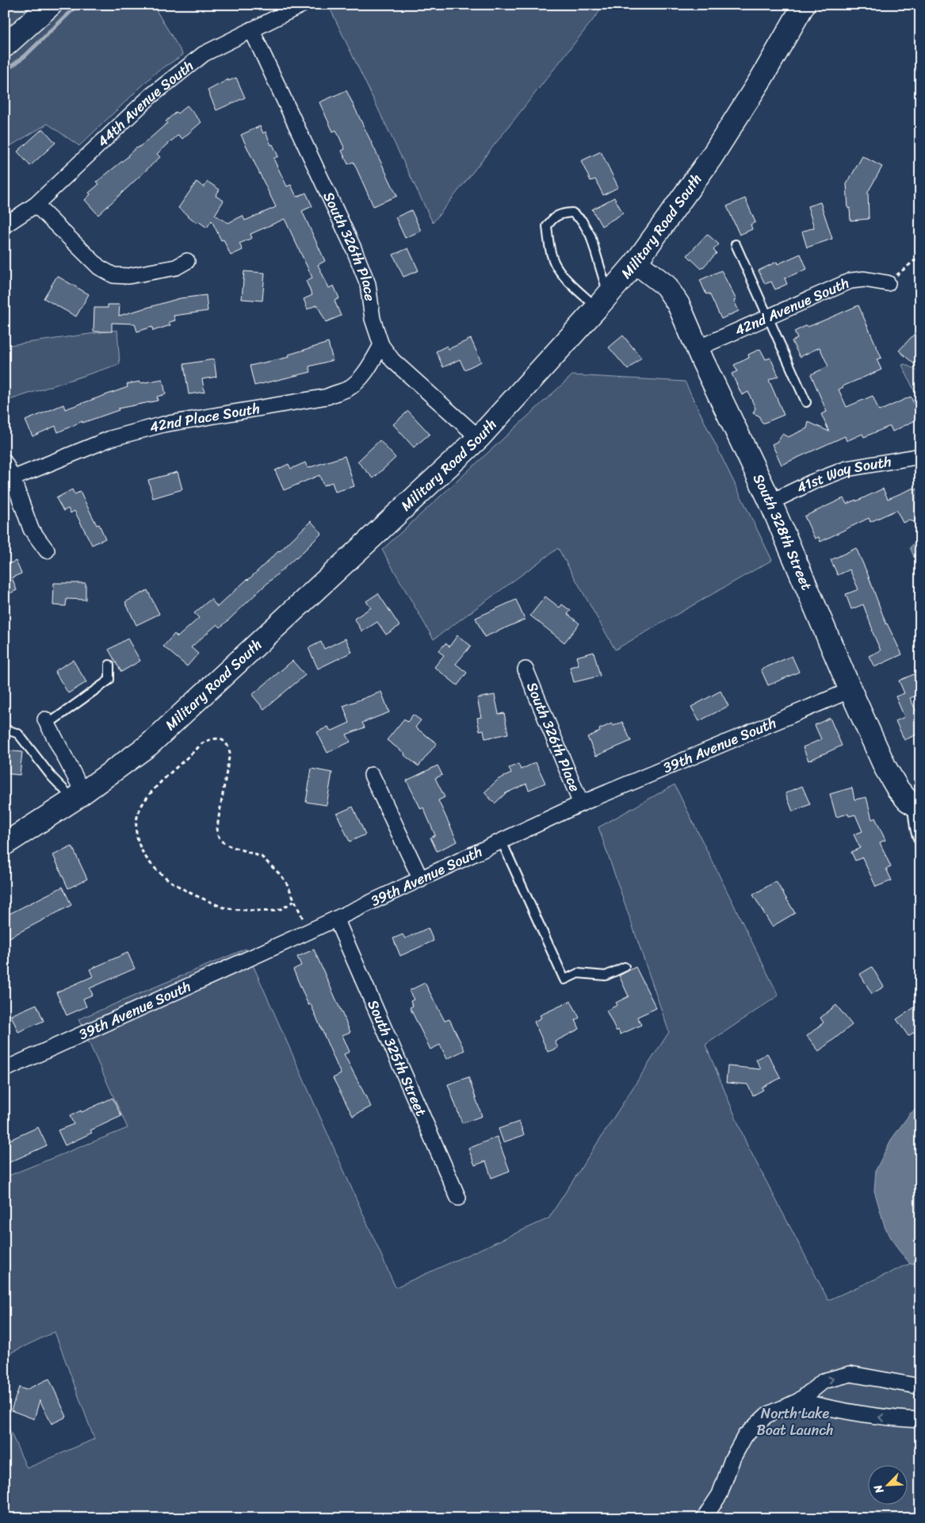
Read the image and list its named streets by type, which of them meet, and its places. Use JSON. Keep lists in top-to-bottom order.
{
  "streets": {
    "main road": ["Military Road South", "South 328th Street"],
    "street": [
      "44th Avenue South",
      "South 326th Place",
      "42nd Avenue South",
      "42nd Place South",
      "41st Way South",
      "39th Avenue South",
      "South 325th Street"
    ]
  },
  "crossings": [
    ["44th Avenue South", "South 326th Place"],
    ["Military Road South", "South 326th Place"],
    ["Military Road South", "South 328th Street"],
    ["South 326th Place", "42nd Place South"],
    ["South 326th Place", "39th Avenue South"],
    ["42nd Avenue South", "South 328th Street"],
    ["41st Way South", "South 328th Street"],
    ["South 328th Street", "39th Avenue South"],
    ["39th Avenue South", "South 325th Street"]
  ],
  "parks": ["North Lake Boat Launch"],
  "north": "bottom left"
}
